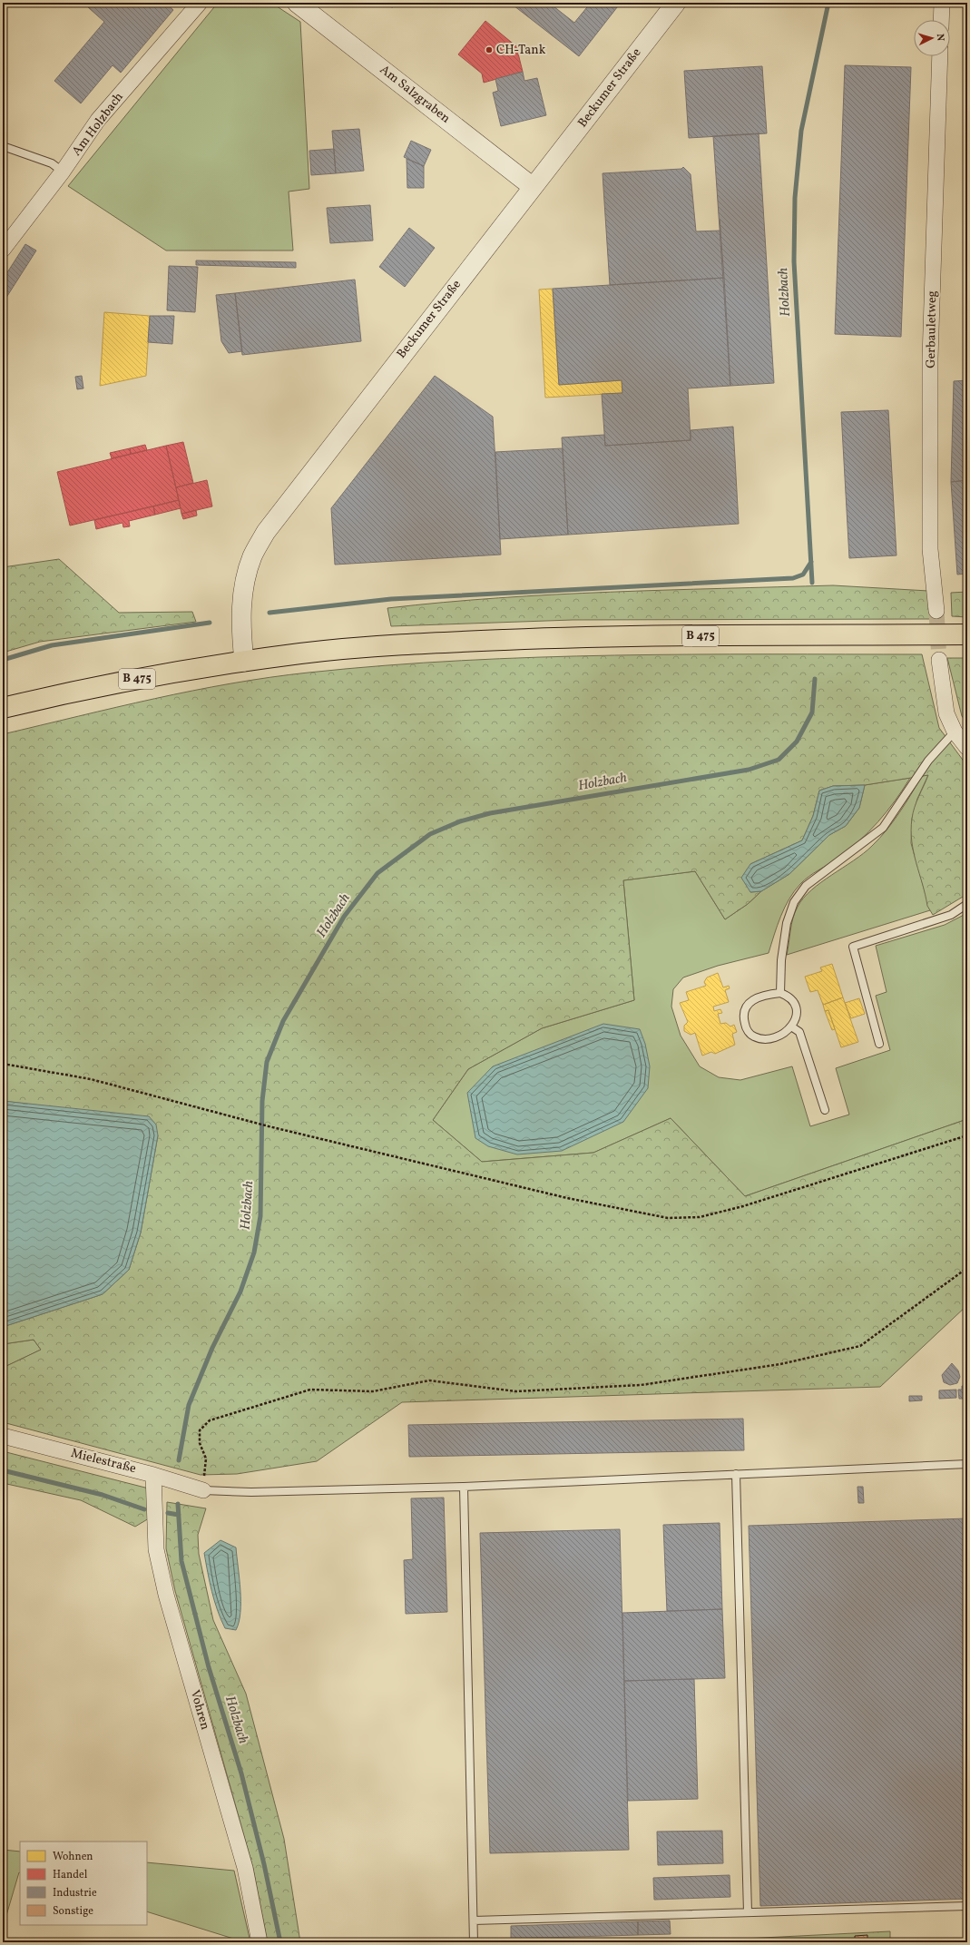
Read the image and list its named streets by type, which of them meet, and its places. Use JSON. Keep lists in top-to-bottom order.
{
  "streets": {
    "main road": ["B 475"],
    "street": [
      "Beckumer Straße",
      "Am Salzgraben",
      "Am Holzbach",
      "Gerbauletweg",
      "Mielestraße",
      "Vohren"
    ]
  },
  "crossings": [
    ["Beckumer Straße", "Am Salzgraben"],
    ["Beckumer Straße", "B 475"],
    ["Mielestraße", "Vohren"]
  ],
  "water": ["Holzbach"],
  "places": ["CH-Tank"],
  "legend": [
    "Wohnen",
    "Handel",
    "Industrie",
    "Sonstige"
  ],
  "north": "right"
}
